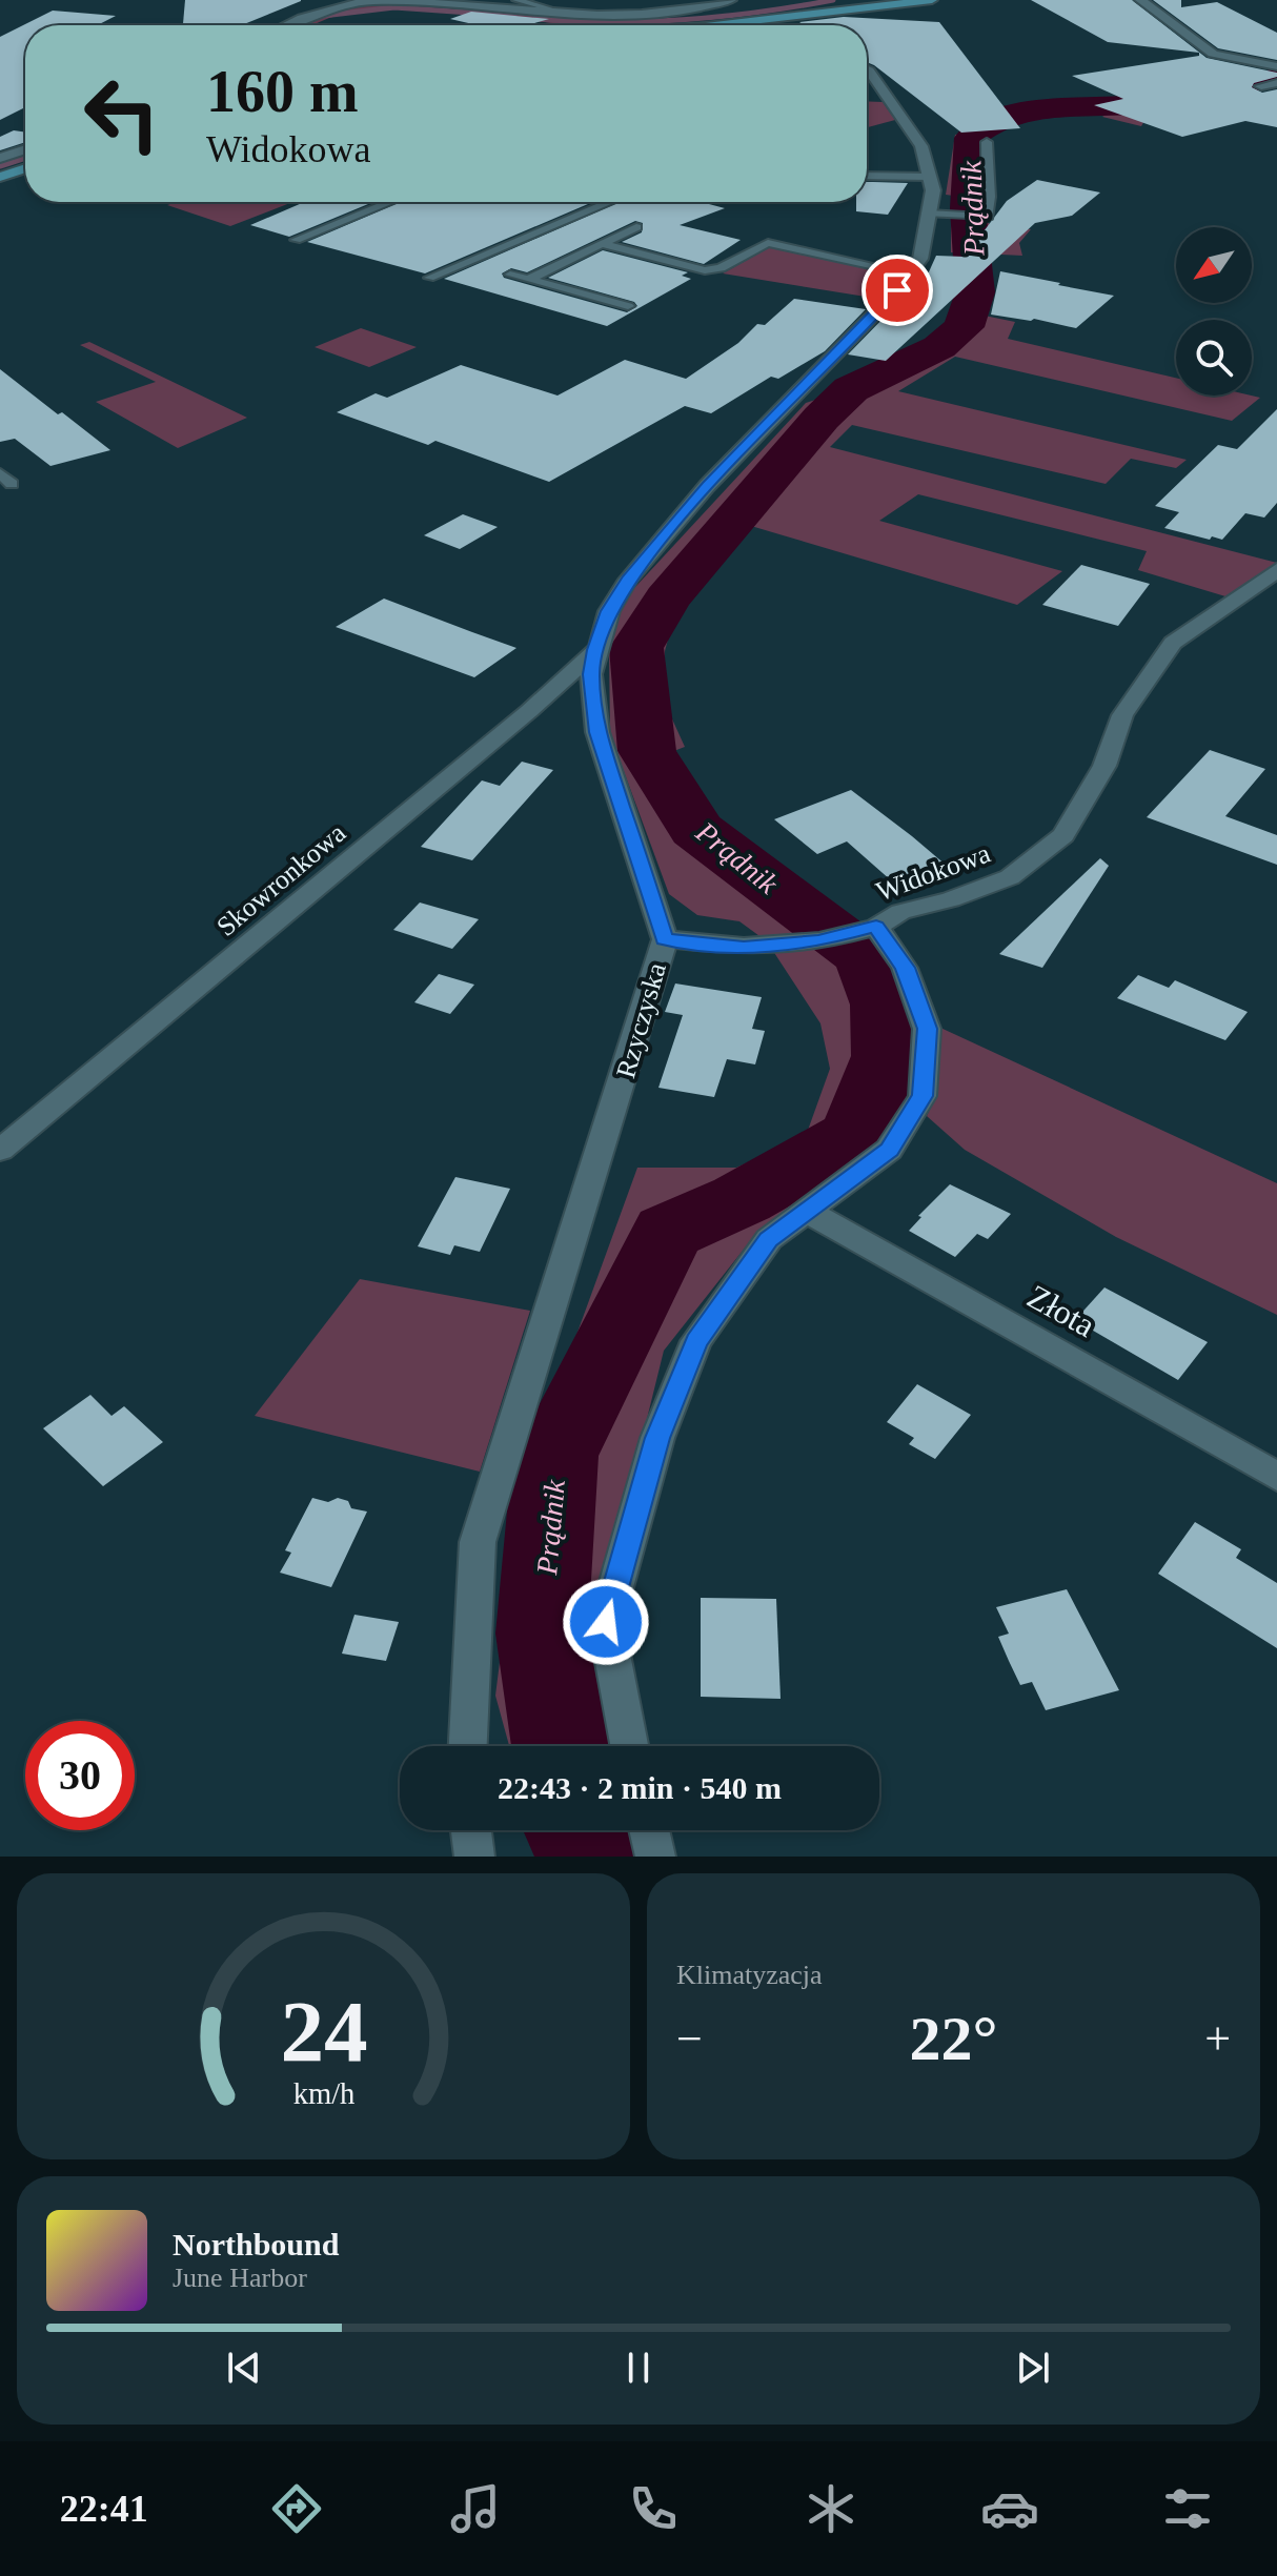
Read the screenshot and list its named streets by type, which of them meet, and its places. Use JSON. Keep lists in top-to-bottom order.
{
  "streets": {
    "street": [
      "Widokowa",
      "Skowronkowa",
      "Rzyczyska",
      "Złota"
    ]
  },
  "crossings": [
    ["Widokowa", "Rzyczyska"],
    ["Skowronkowa", "Rzyczyska"]
  ],
  "water": ["Prądnik"],
  "north": "bottom left",
  "page": {
    "turn": ["160 m", "Widokowa"],
    "limit": "30",
    "trip": "22:43 · 2 min · 540 m",
    "tile": "Klimatyzacja",
    "heat": ["−", "22°", "+"],
    "song": ["Northbound", "June Harbor"],
    "tabs": "22:41",
    "gauge": ["24", "km/h"]
  }
}
